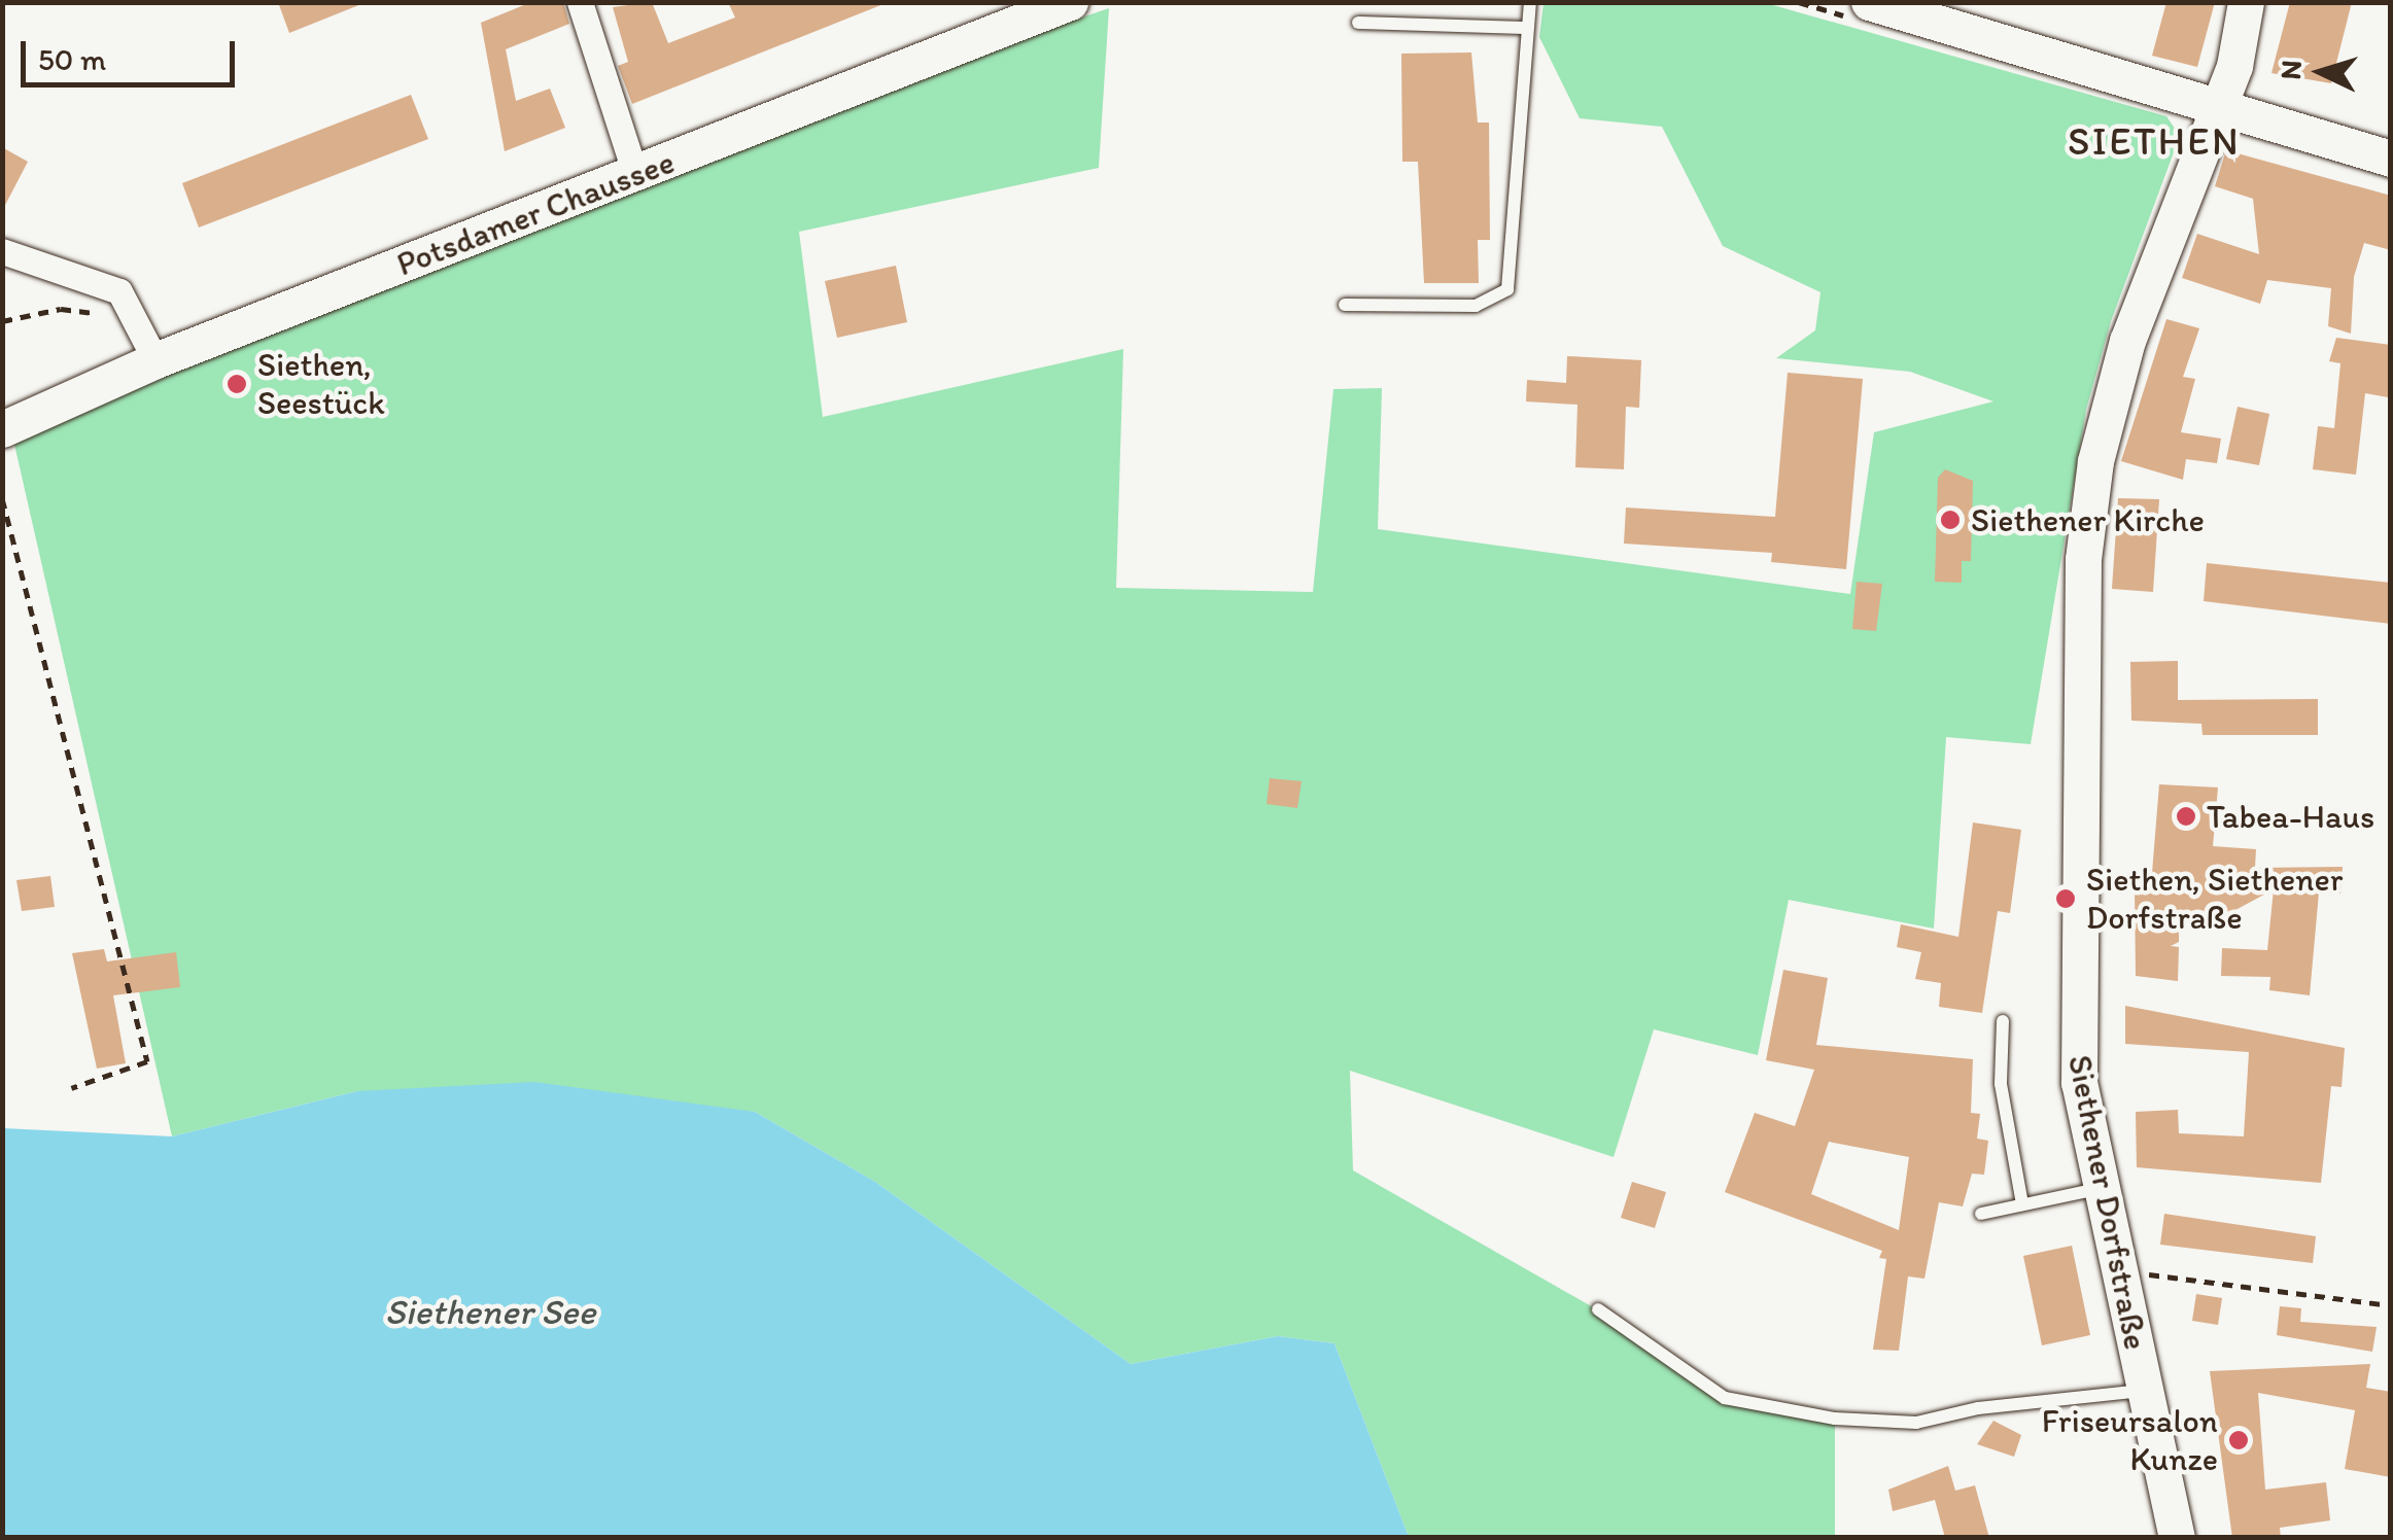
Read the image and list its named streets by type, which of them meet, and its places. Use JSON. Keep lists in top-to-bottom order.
{
  "streets": {
    "main road": ["Potsdamer Chaussee", "Siethener Dorfstraße"]
  },
  "districts": ["SIETHEN"],
  "water": ["Siethener See"],
  "places": [
    "Siethen, Seestück",
    "Siethener Kirche",
    "Tabea-Haus",
    "Siethen, Siethener Dorfstraße",
    "Friseursalon Kunze"
  ],
  "scale_bar": "50 m",
  "north": "left"
}
